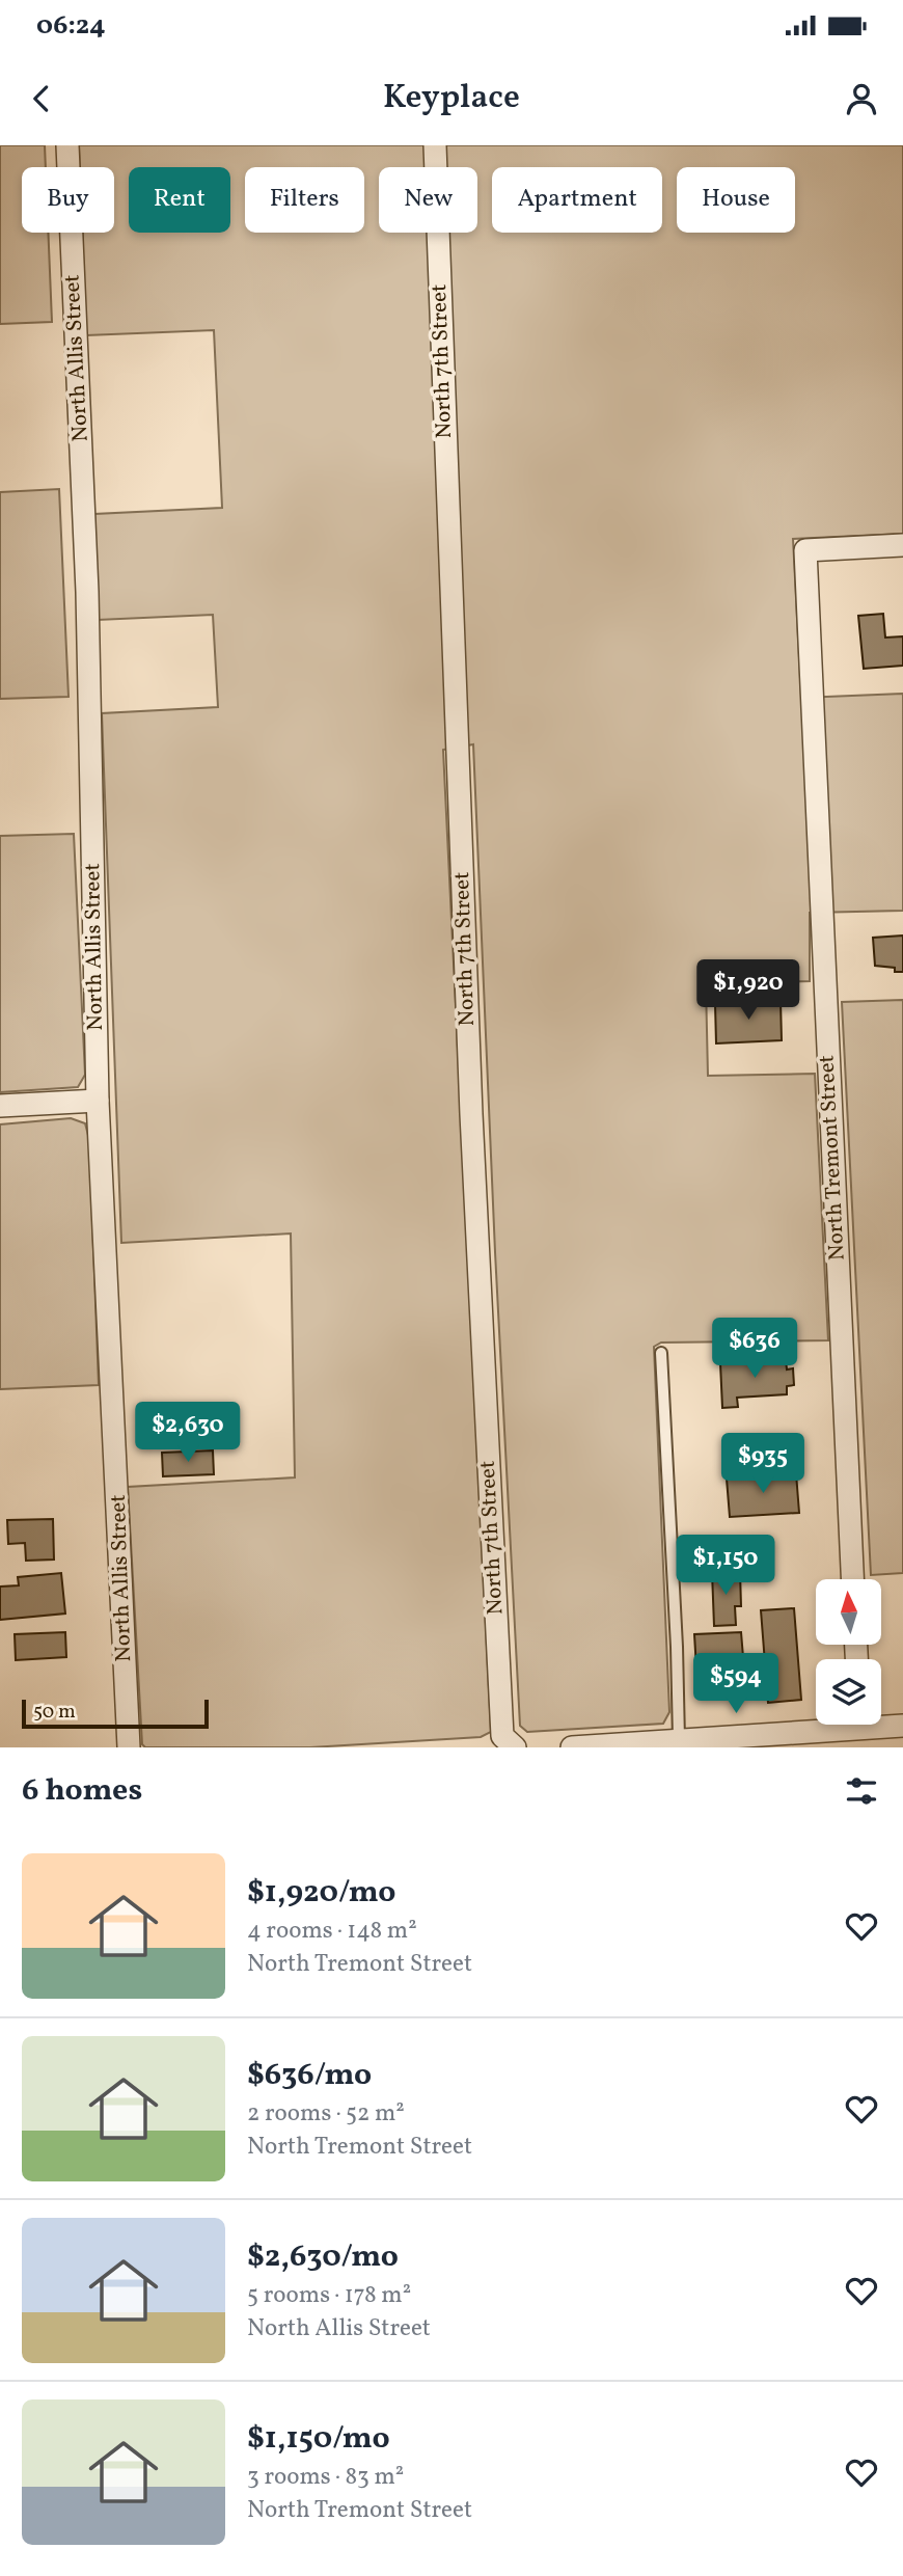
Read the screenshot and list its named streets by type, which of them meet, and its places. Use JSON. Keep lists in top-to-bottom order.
{
  "streets": {
    "street": ["North Allis Street", "North 7th Street", "North Tremont Street"]
  },
  "scale_bar": "50 m",
  "north": "top",
  "page": {
    "status": "06:24",
    "header": "Keyplace",
    "chip": [
      "Buy",
      "Rent",
      "Filters",
      "New",
      "Apartment",
      "House"
    ],
    "price": [
      "$1,920",
      "$636",
      "$2,630",
      "$935",
      "$1,150",
      "$594"
    ],
    "scale": "50 m",
    "heading": "6 homes",
    "list": [
      {
        "name": "$1,920/mo",
        "note": "4 rooms · 148 m² · North Tremont Street"
      },
      {
        "name": "$636/mo",
        "note": "2 rooms · 52 m² · North Tremont Street"
      },
      {
        "name": "$2,630/mo",
        "note": "5 rooms · 178 m² · North Allis Street"
      },
      {
        "name": "$1,150/mo",
        "note": "3 rooms · 83 m² · North Tremont Street"
      }
    ]
  }
}
